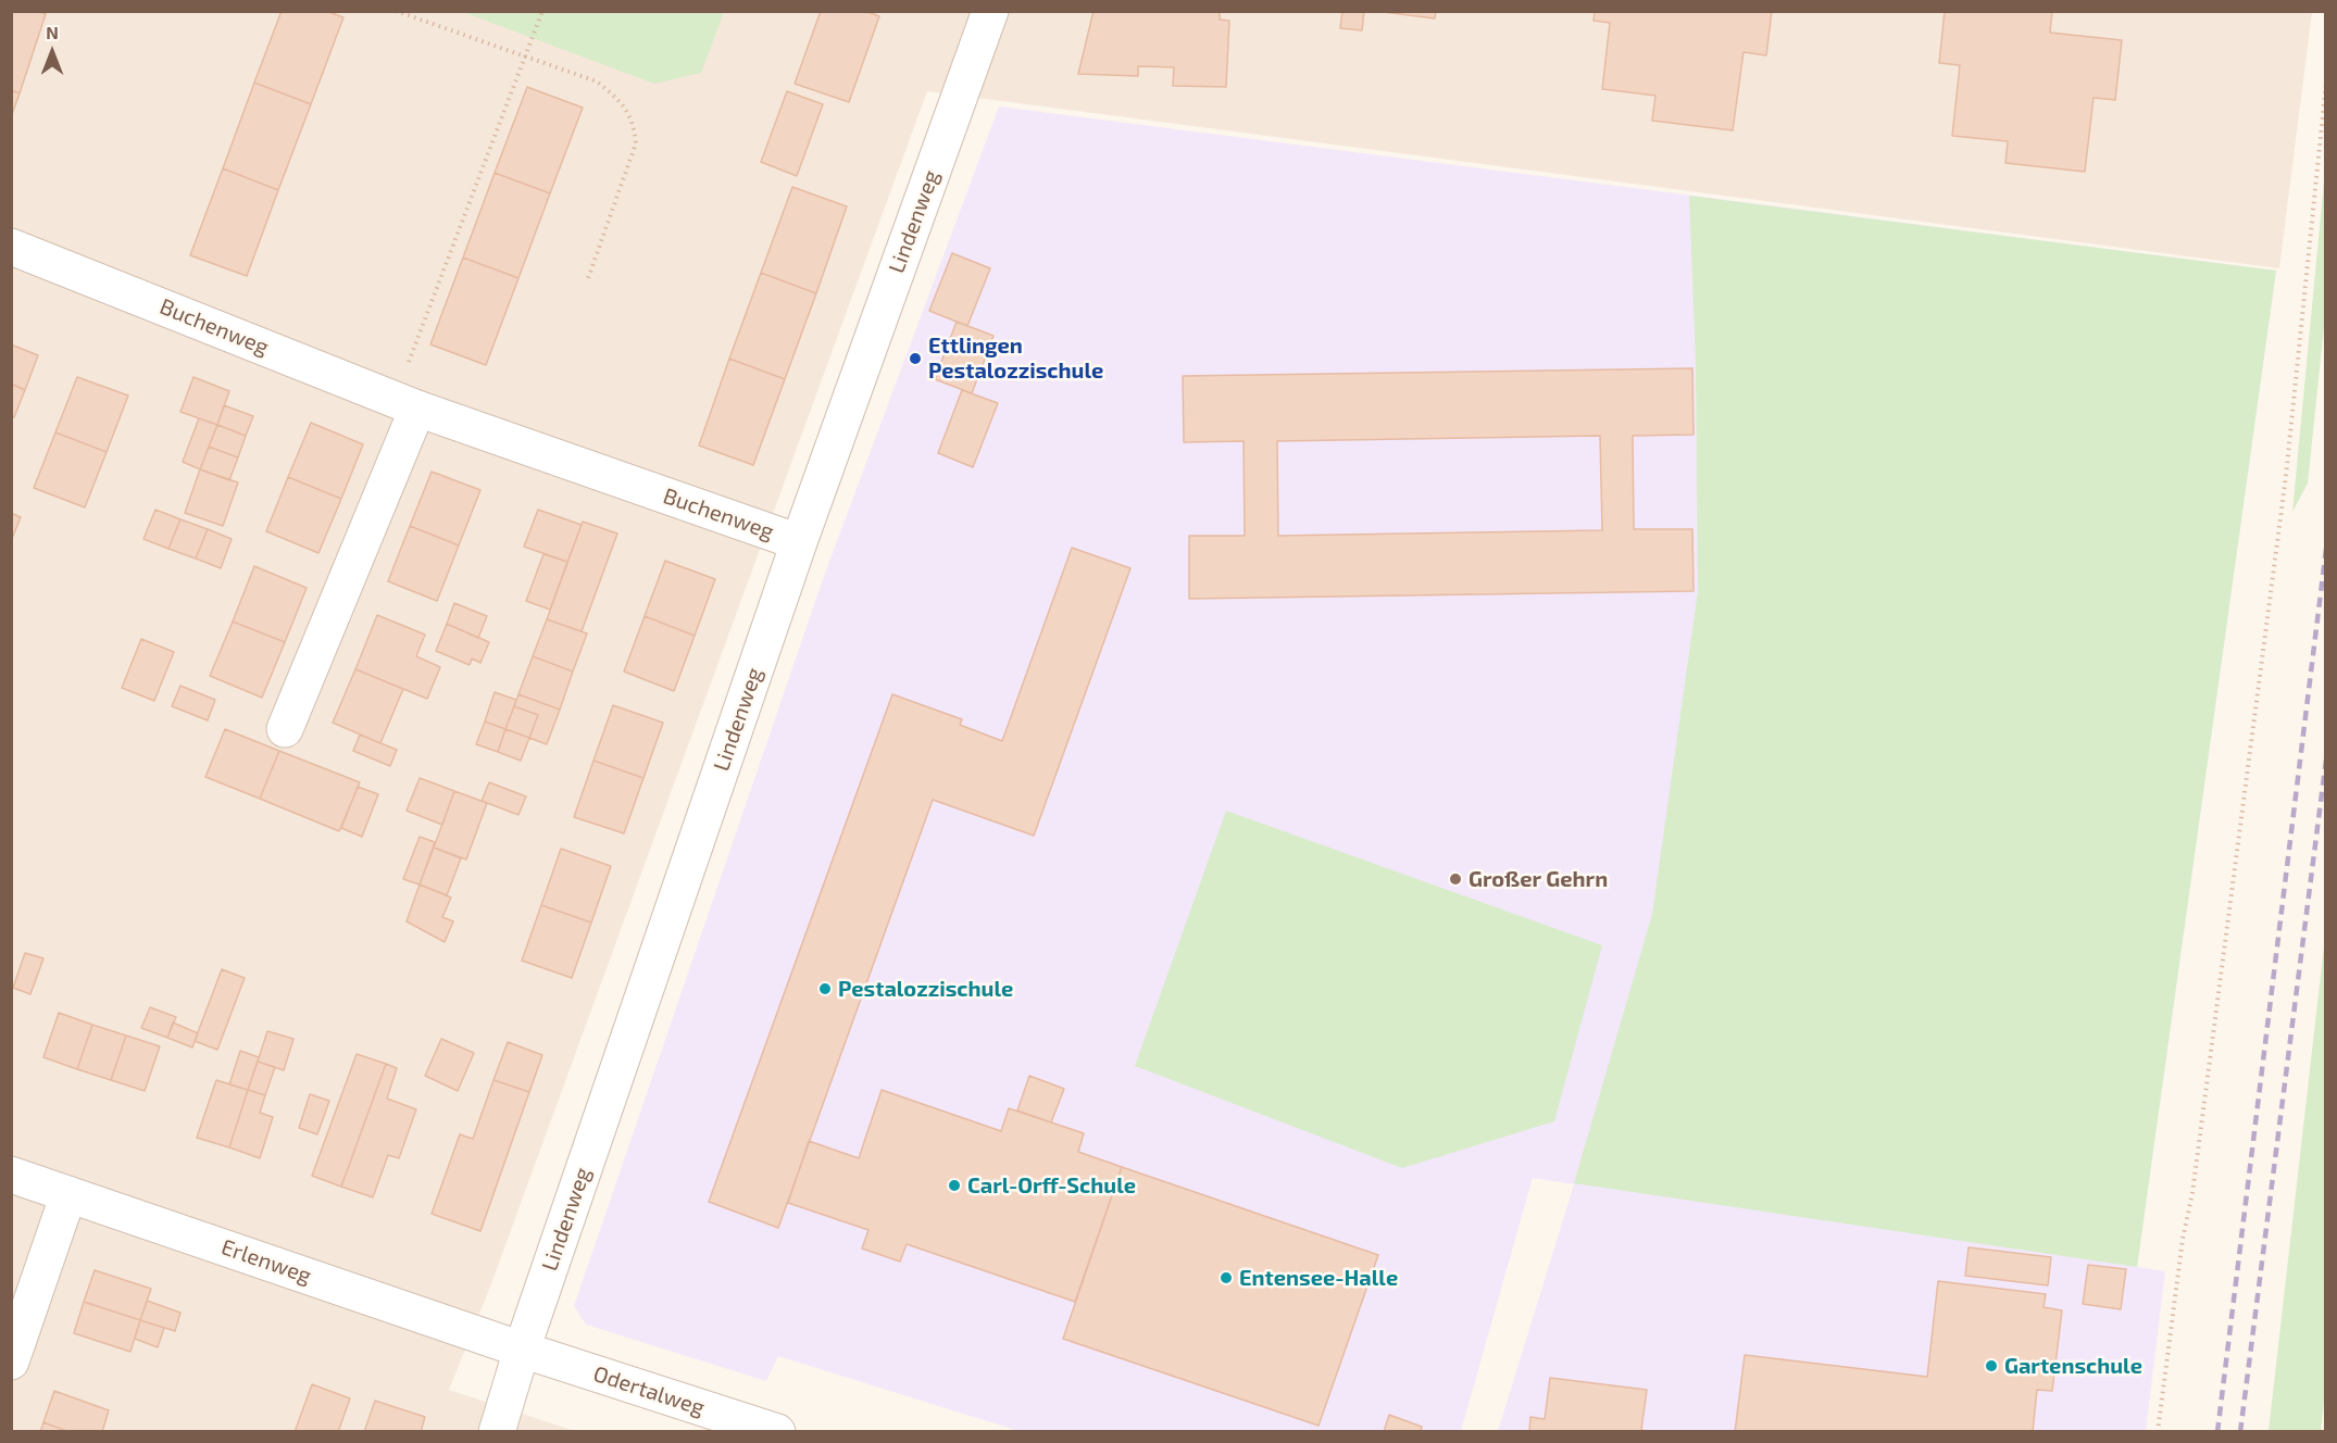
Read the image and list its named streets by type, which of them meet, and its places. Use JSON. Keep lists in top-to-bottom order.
{
  "streets": {
    "street": [
      "Lindenweg",
      "Buchenweg",
      "Erlenweg",
      "Odertalweg"
    ]
  },
  "crossings": [
    ["Lindenweg", "Buchenweg"],
    ["Lindenweg", "Erlenweg"],
    ["Lindenweg", "Odertalweg"],
    ["Erlenweg", "Odertalweg"]
  ],
  "places": [
    "Ettlingen Pestalozzischule",
    "Großer Gehrn",
    "Pestalozzischule",
    "Carl-Orff-Schule",
    "Entensee-Halle",
    "Gartenschule"
  ],
  "north": "top"
}
